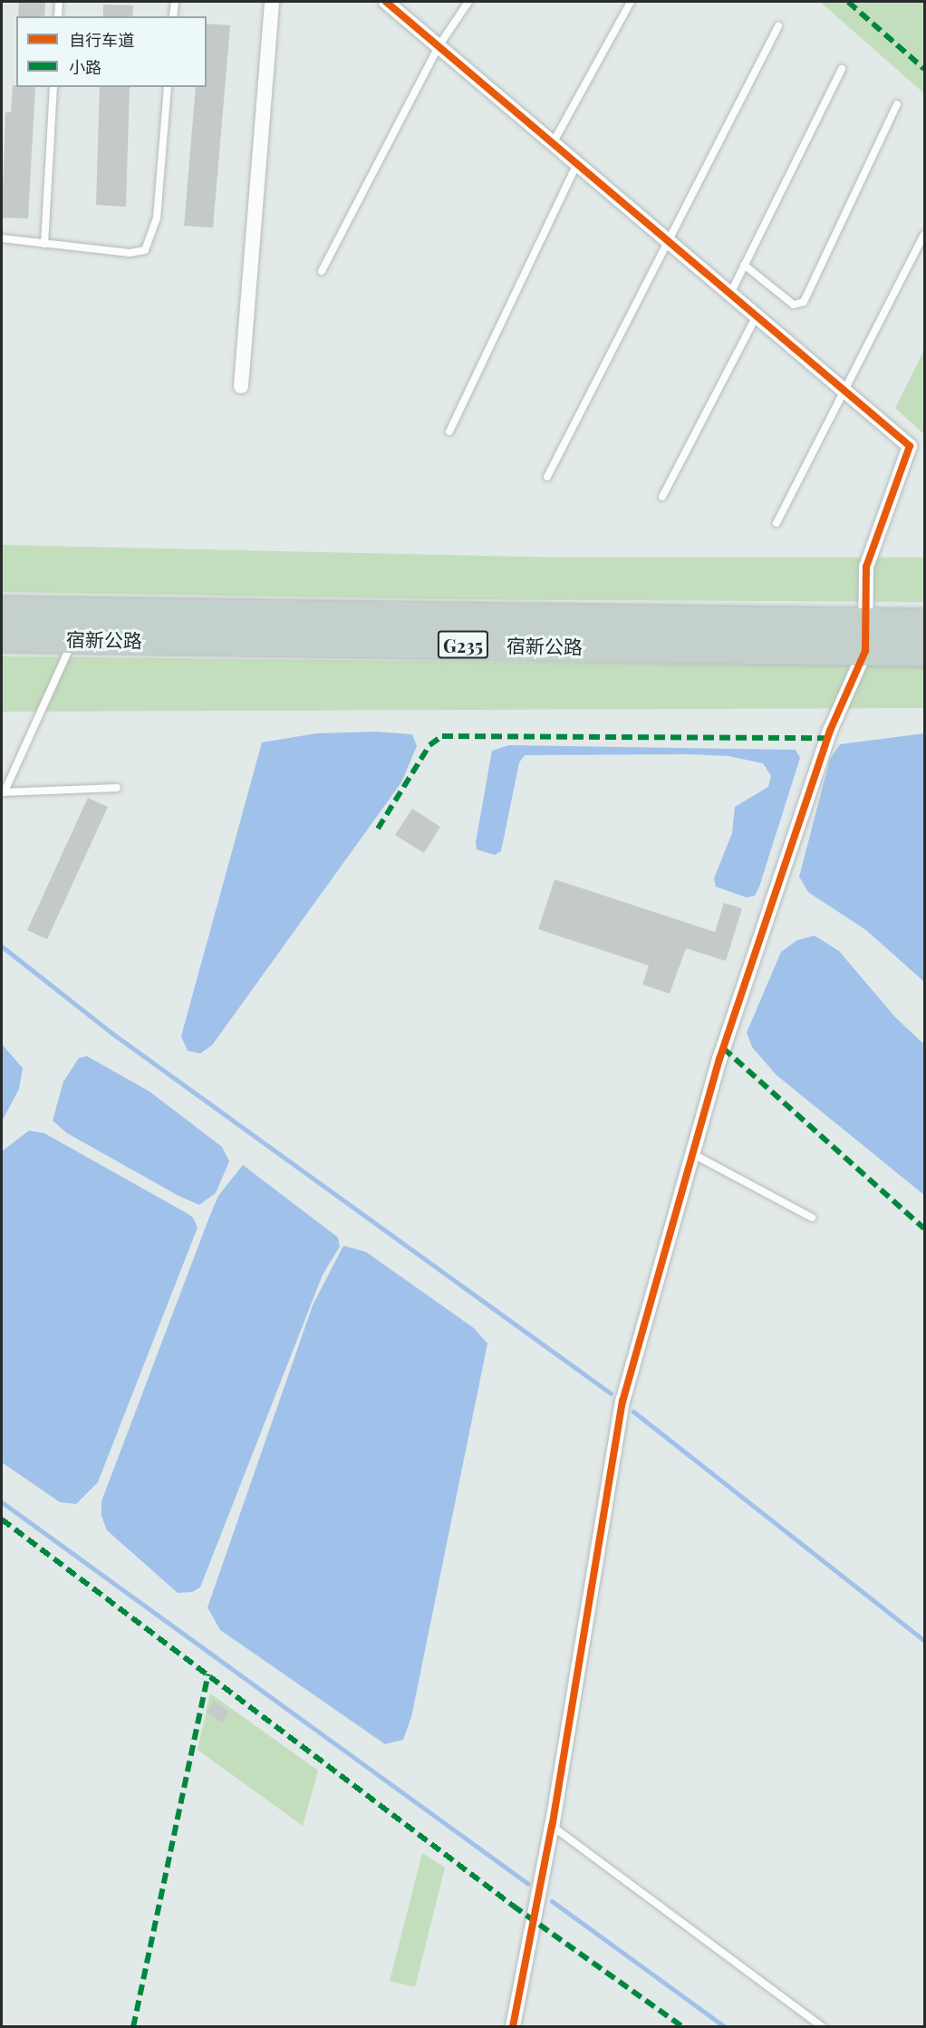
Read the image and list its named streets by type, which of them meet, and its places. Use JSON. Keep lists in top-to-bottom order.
{
  "streets": {
    "highway": ["宿新公路", "G235"]
  },
  "legend": ["自行车道", "小路"]
}
